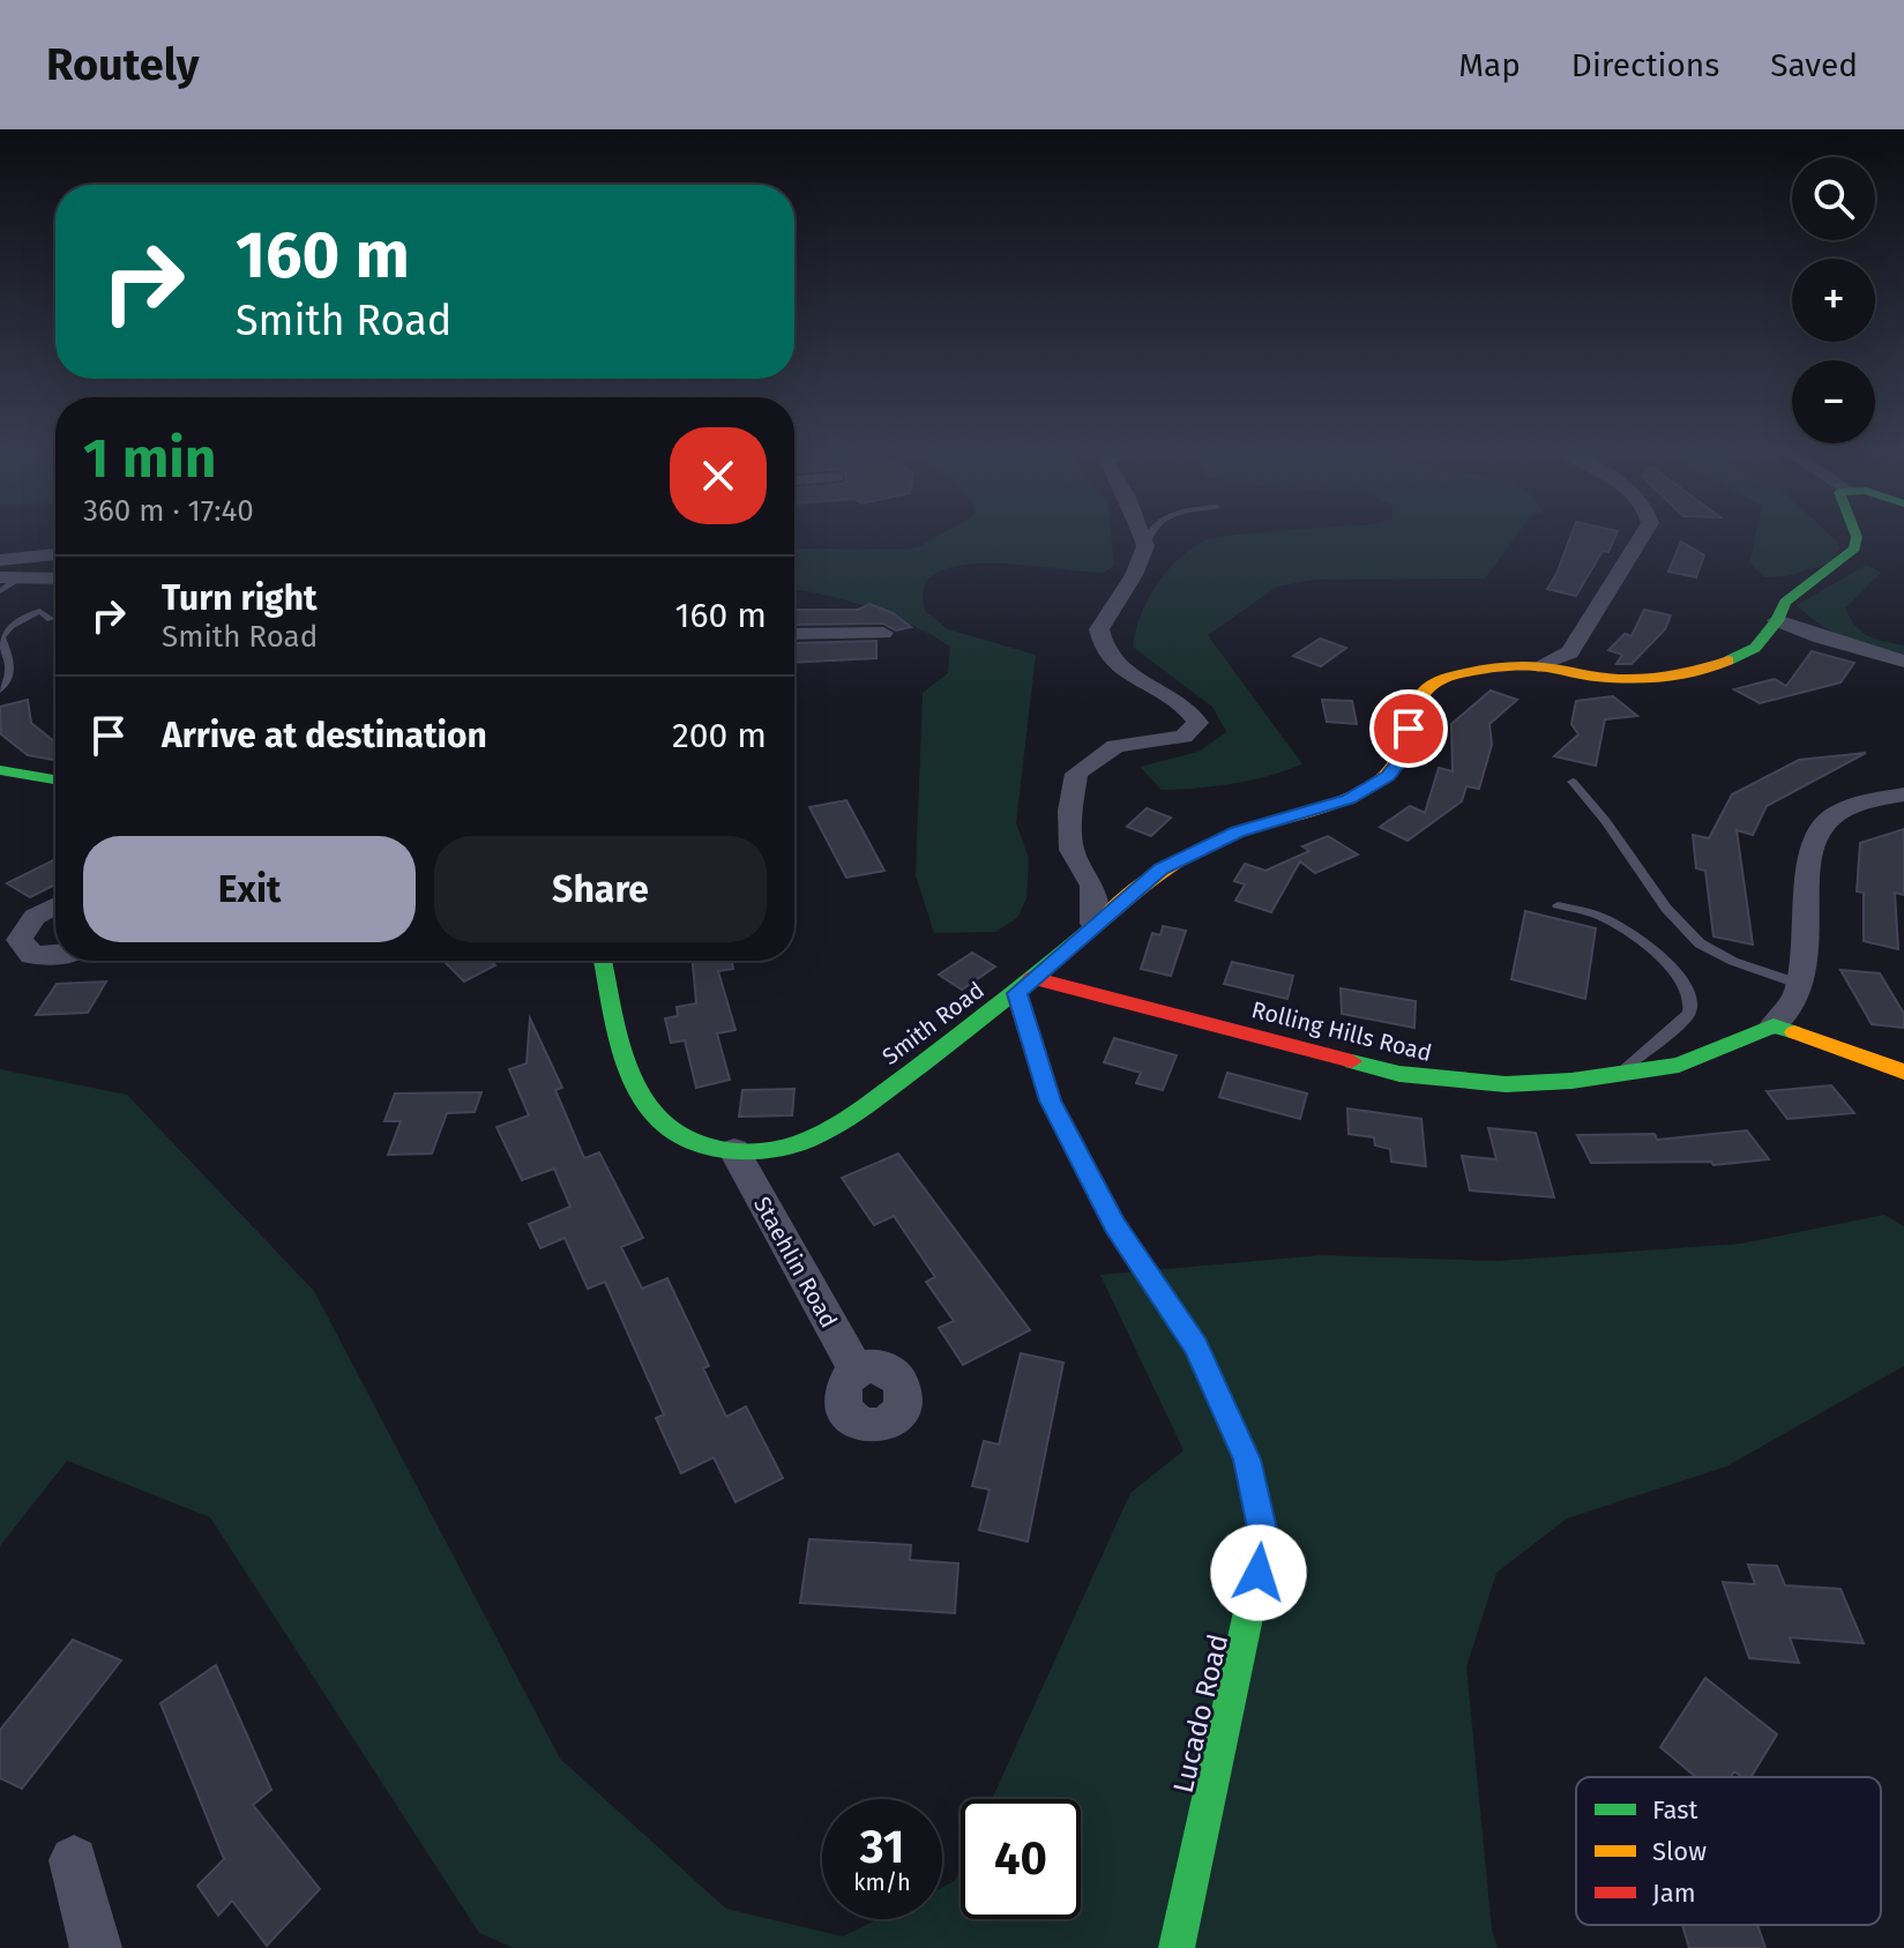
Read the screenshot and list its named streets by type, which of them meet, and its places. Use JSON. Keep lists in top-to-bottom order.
{
  "streets": {
    "street": [
      "Smith Road",
      "Rolling Hills Road",
      "Staehlin Road",
      "Lucado Road"
    ]
  },
  "crossings": [
    ["Smith Road", "Rolling Hills Road"],
    ["Smith Road", "Staehlin Road"],
    ["Smith Road", "Lucado Road"],
    ["Rolling Hills Road", "Lucado Road"]
  ],
  "legend": ["Fast", "Slow", "Jam"],
  "page": {
    "header": "Routely",
    "nav": ["Map", "Directions", "Saved"],
    "map_buttons": ["+", "−"],
    "turn": ["160 m", "Smith Road"],
    "heading": ["1 min", "360 m · 17:40"],
    "list": [
      {
        "name": "Turn right",
        "note": "Smith Road",
        "value": "160 m"
      },
      {
        "name": "Arrive at destination",
        "value": "200 m"
      }
    ],
    "buttons": ["Exit", "Share"],
    "speed": "31 km/h",
    "limit": "40"
  }
}
